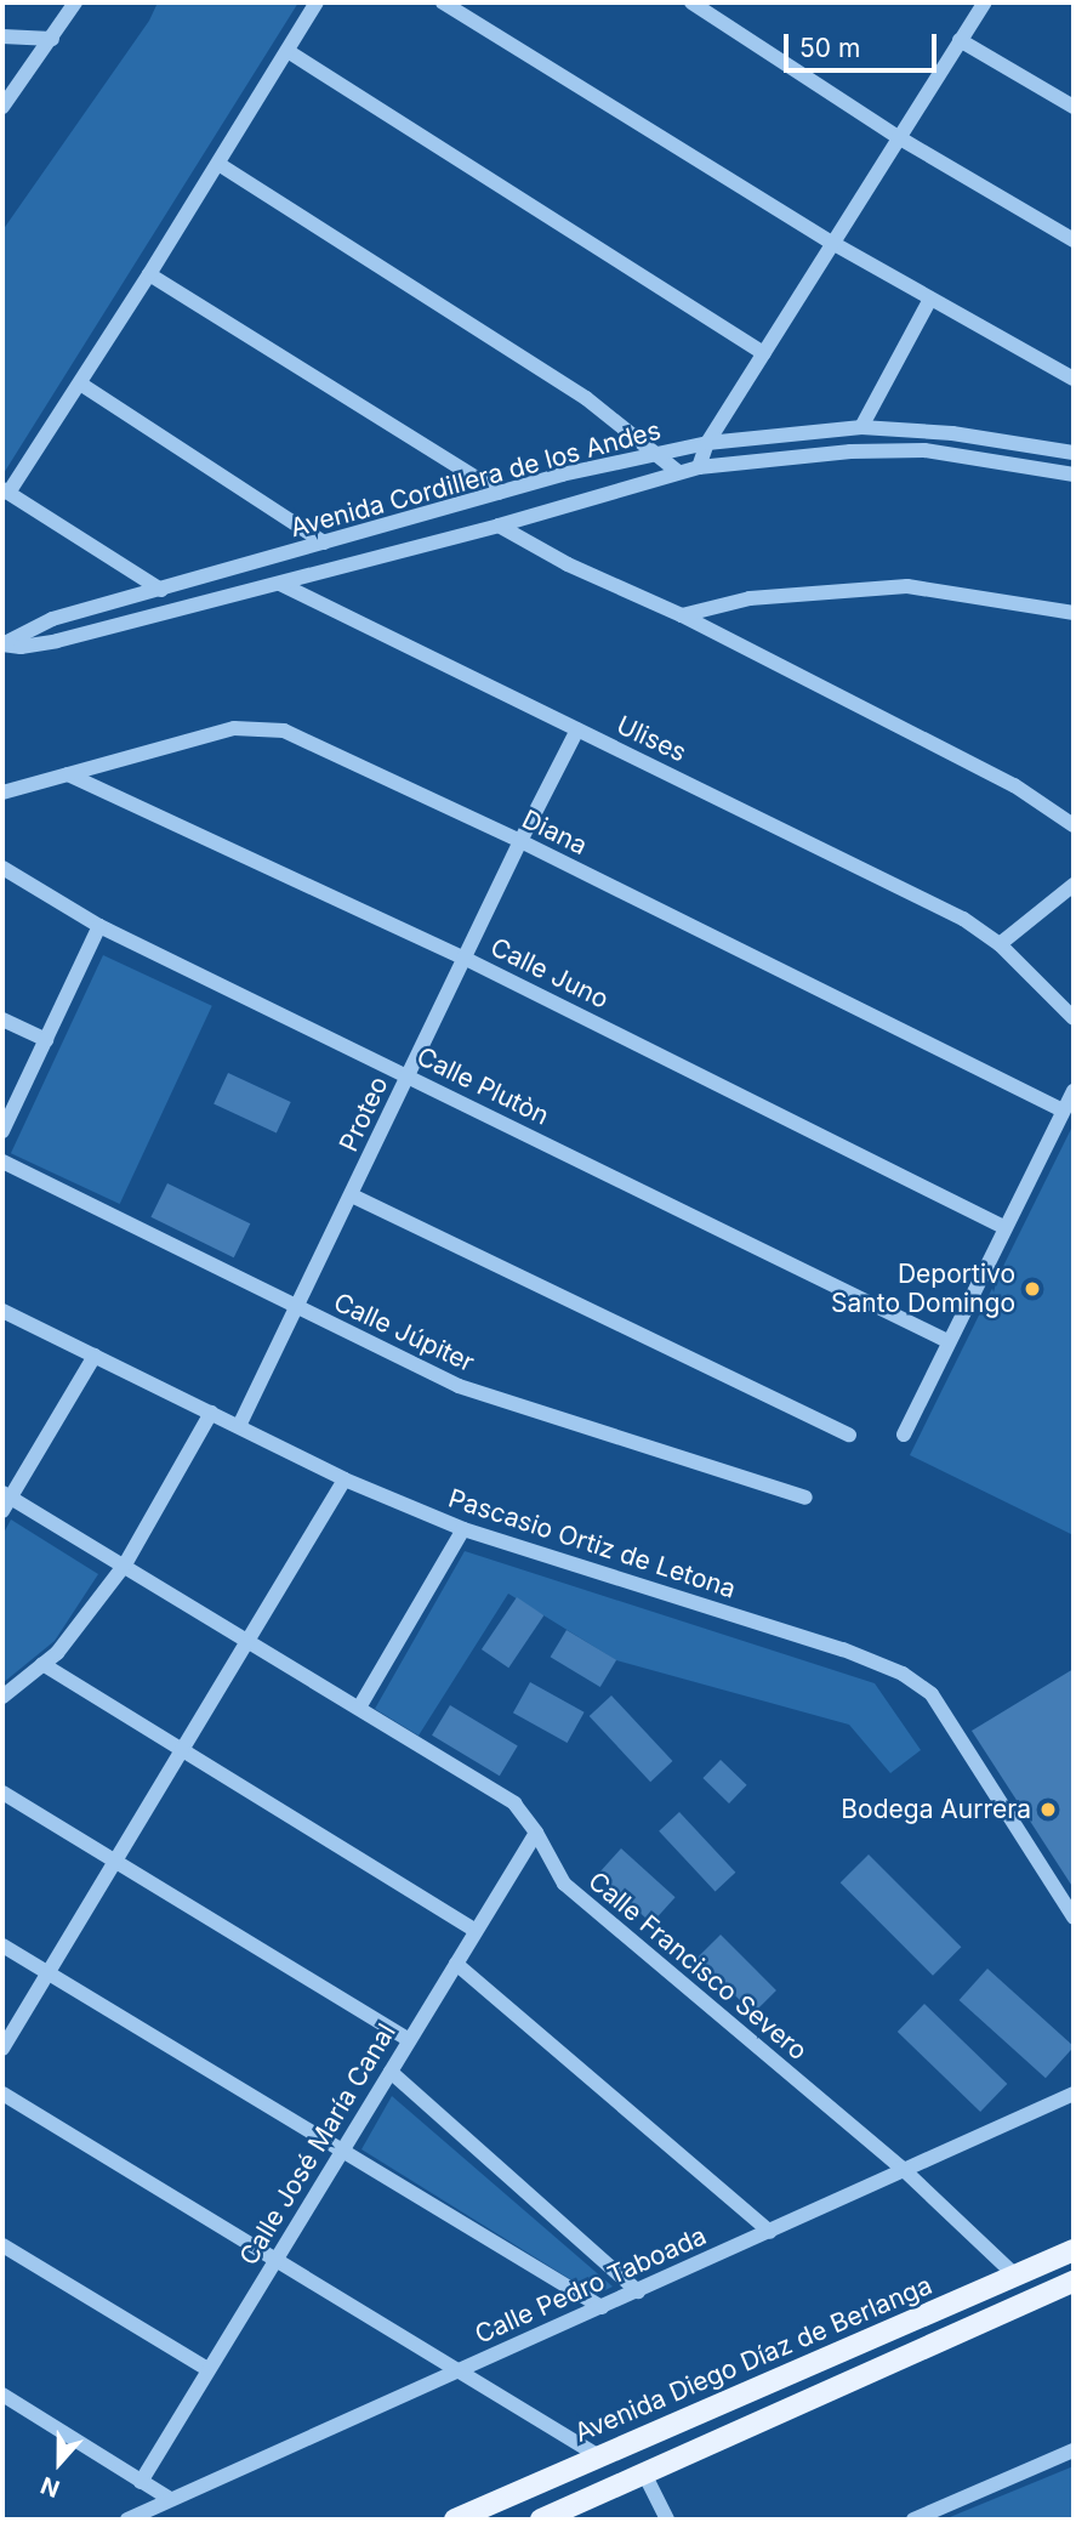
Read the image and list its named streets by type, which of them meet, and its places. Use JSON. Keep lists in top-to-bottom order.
{
  "streets": {
    "main road": ["Avenida Diego Díaz de Berlanga"],
    "street": [
      "Avenida Cordillera de los Andes",
      "Ulises",
      "Diana",
      "Calle Juno",
      "Calle Plutòn",
      "Proteo",
      "Calle Júpiter",
      "Pascasio Ortiz de Letona",
      "Calle Francisco Severo",
      "Calle José María Canal",
      "Calle Pedro Taboada"
    ]
  },
  "crossings": [
    ["Avenida Cordillera de los Andes", "Ulises"],
    ["Ulises", "Proteo"],
    ["Diana", "Calle Juno"],
    ["Diana", "Proteo"],
    ["Calle Juno", "Proteo"],
    ["Calle Plutòn", "Proteo"],
    ["Proteo", "Calle Júpiter"],
    ["Proteo", "Pascasio Ortiz de Letona"],
    ["Calle Francisco Severo", "Calle José María Canal"],
    ["Calle Francisco Severo", "Calle Pedro Taboada"],
    ["Calle Francisco Severo", "Avenida Diego Díaz de Berlanga"]
  ],
  "places": ["Deportivo Santo Domingo", "Bodega Aurrera"],
  "scale_bar": "50 m",
  "north": "bottom"
}
